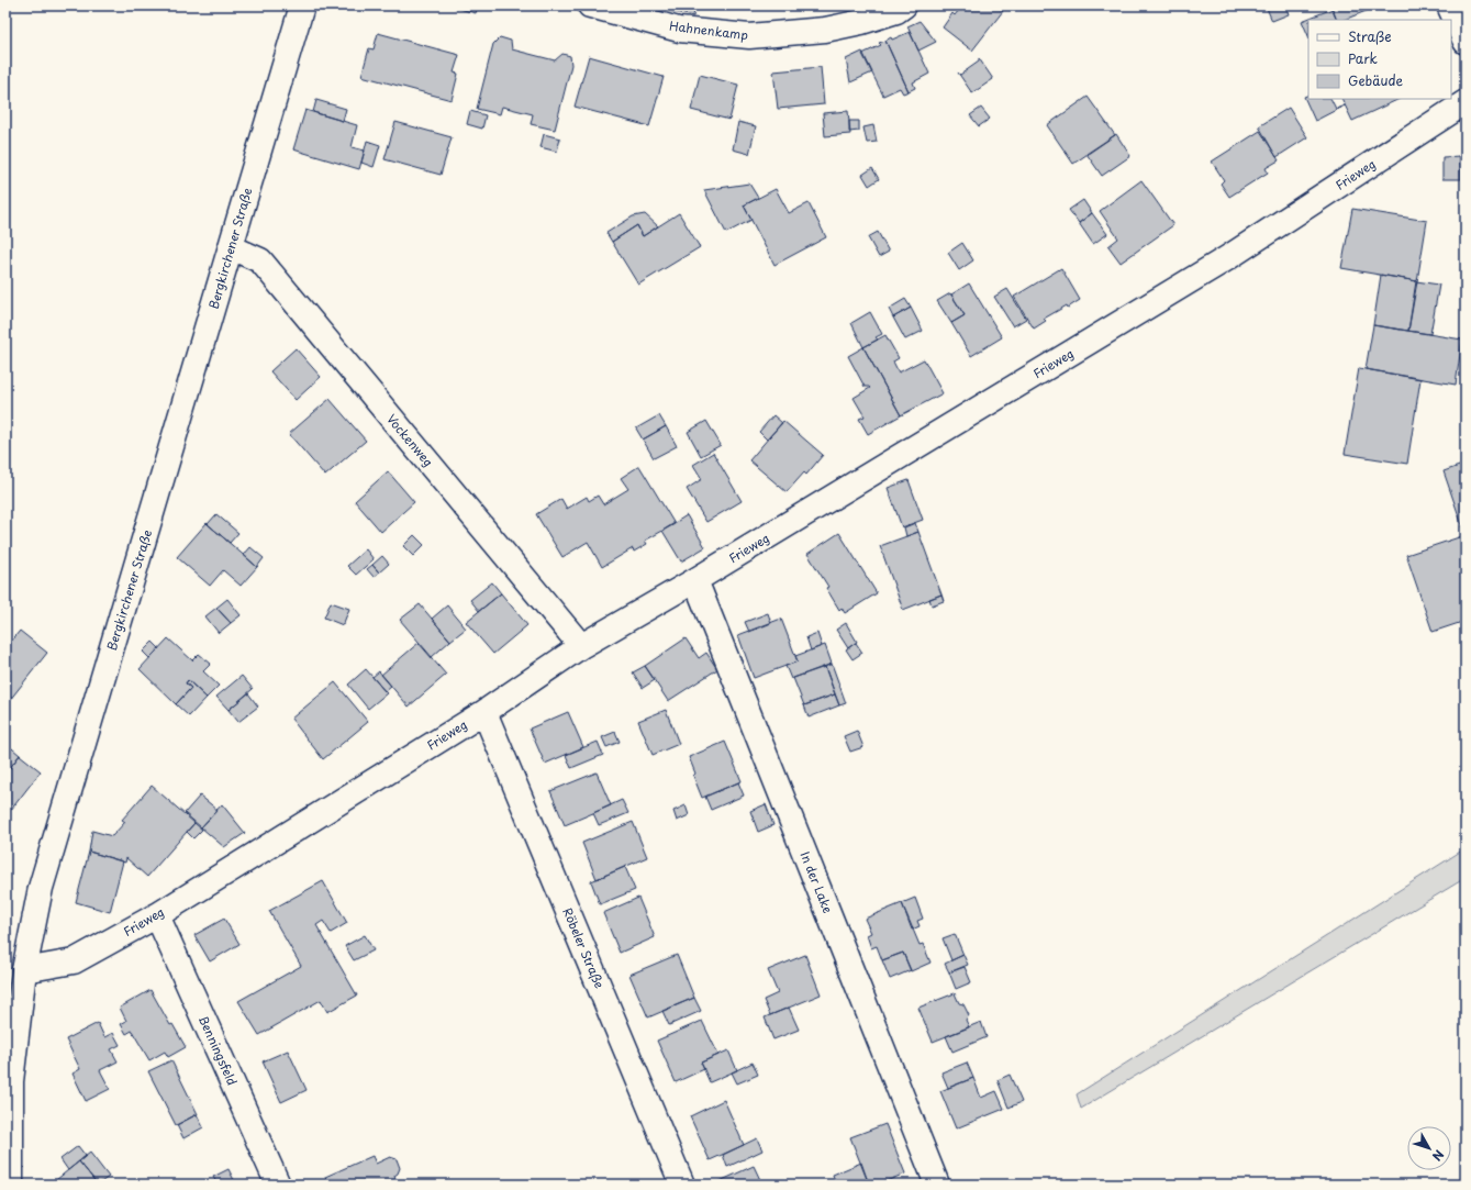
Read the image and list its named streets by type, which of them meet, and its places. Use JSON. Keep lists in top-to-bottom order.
{
  "streets": {
    "street": [
      "Hahnenkamp",
      "Frieweg",
      "Bergkirchener Straße",
      "Vockenweg",
      "In der Lake",
      "Röbeler Straße",
      "Benningsfeld"
    ]
  },
  "crossings": [
    ["Frieweg", "Bergkirchener Straße"],
    ["Frieweg", "Vockenweg"],
    ["Frieweg", "In der Lake"],
    ["Frieweg", "Röbeler Straße"],
    ["Frieweg", "Benningsfeld"],
    ["Bergkirchener Straße", "Vockenweg"]
  ],
  "legend": ["Straße", "Park", "Gebäude"],
  "north": "bottom right"
}
